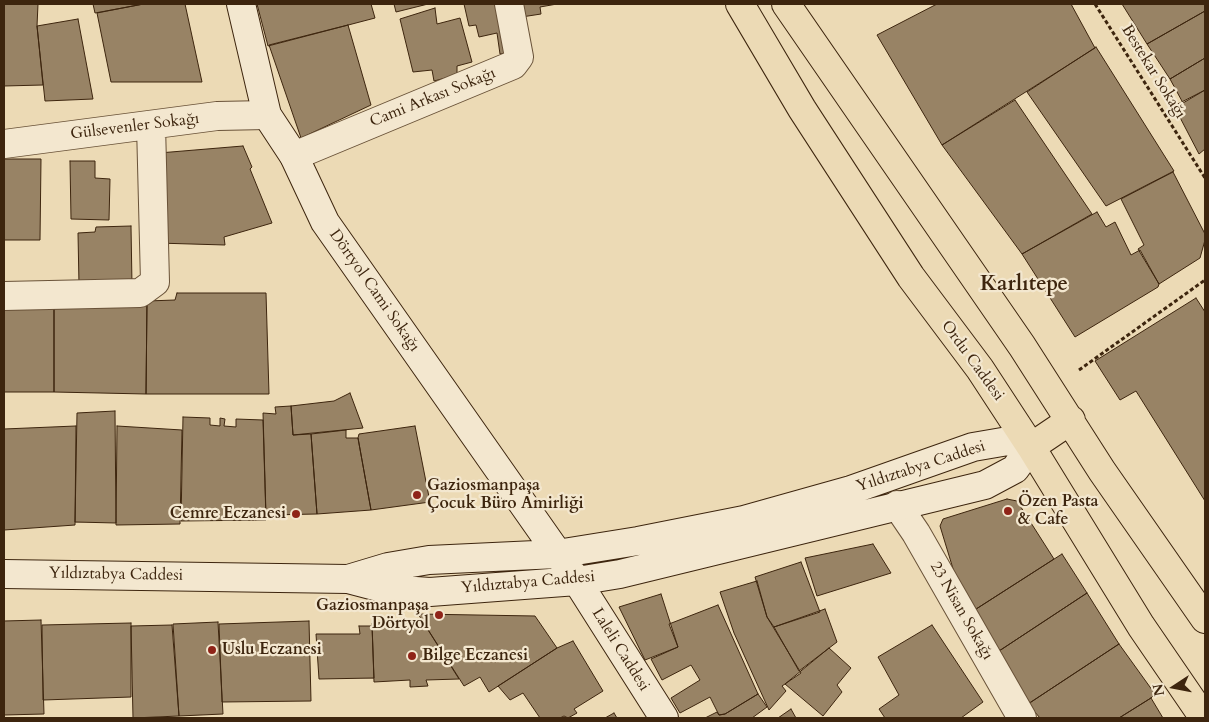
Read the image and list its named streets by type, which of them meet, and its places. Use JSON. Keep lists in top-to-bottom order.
{
  "streets": {
    "main road": ["Ordu Caddesi"],
    "street": [
      "Cami Arkası Sokağı",
      "Gülsevenler Sokağı",
      "Dörtyol Cami Sokağı",
      "Yıldıztabya Caddesi",
      "23 Nisan Sokağı",
      "Laleli Caddesi"
    ],
    "path": ["Bestekar Sokağı"]
  },
  "crossings": [
    ["Cami Arkası Sokağı", "Dörtyol Cami Sokağı"],
    ["Gülsevenler Sokağı", "Dörtyol Cami Sokağı"],
    ["Dörtyol Cami Sokağı", "Yıldıztabya Caddesi"],
    ["Dörtyol Cami Sokağı", "Laleli Caddesi"],
    ["Ordu Caddesi", "Yıldıztabya Caddesi"],
    ["Yıldıztabya Caddesi", "23 Nisan Sokağı"],
    ["Yıldıztabya Caddesi", "Laleli Caddesi"]
  ],
  "districts": ["Karlıtepe"],
  "places": [
    "Gaziosmanpaşa Çocuk Büro Amirliği",
    "Özen Pasta & Cafe",
    "Cemre Eczanesi",
    "Gaziosmanpaşa Dörtyol",
    "Uslu Eczanesi",
    "Bilge Eczanesi"
  ],
  "north": "left"
}
